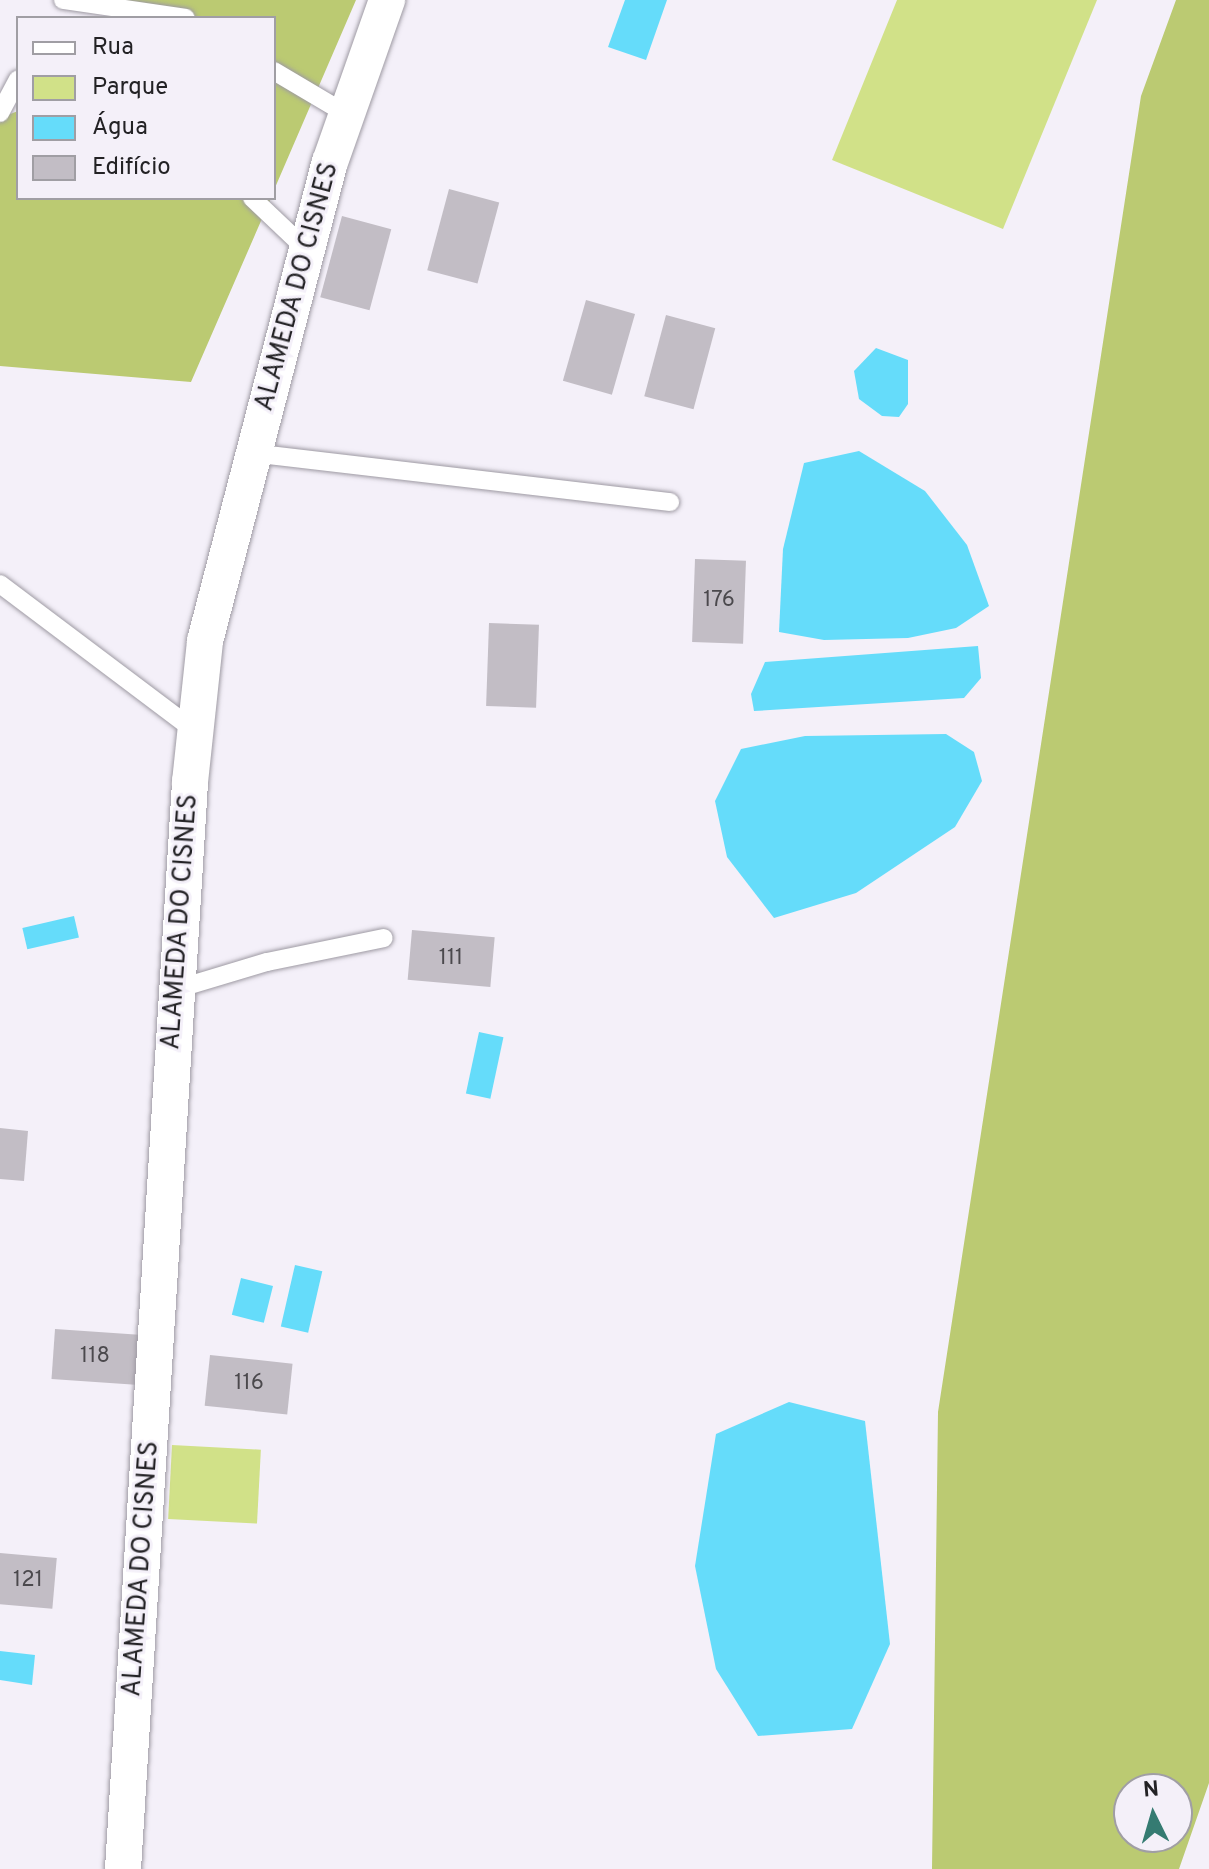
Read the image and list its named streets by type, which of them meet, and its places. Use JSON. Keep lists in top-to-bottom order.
{
  "streets": {
    "street": ["ALAMEDA DO CISNES"]
  },
  "house_numbers": [
    "176",
    "111",
    "118",
    "116",
    "121"
  ],
  "legend": [
    "Rua",
    "Parque",
    "Água",
    "Edifício"
  ],
  "north": "top"
}
